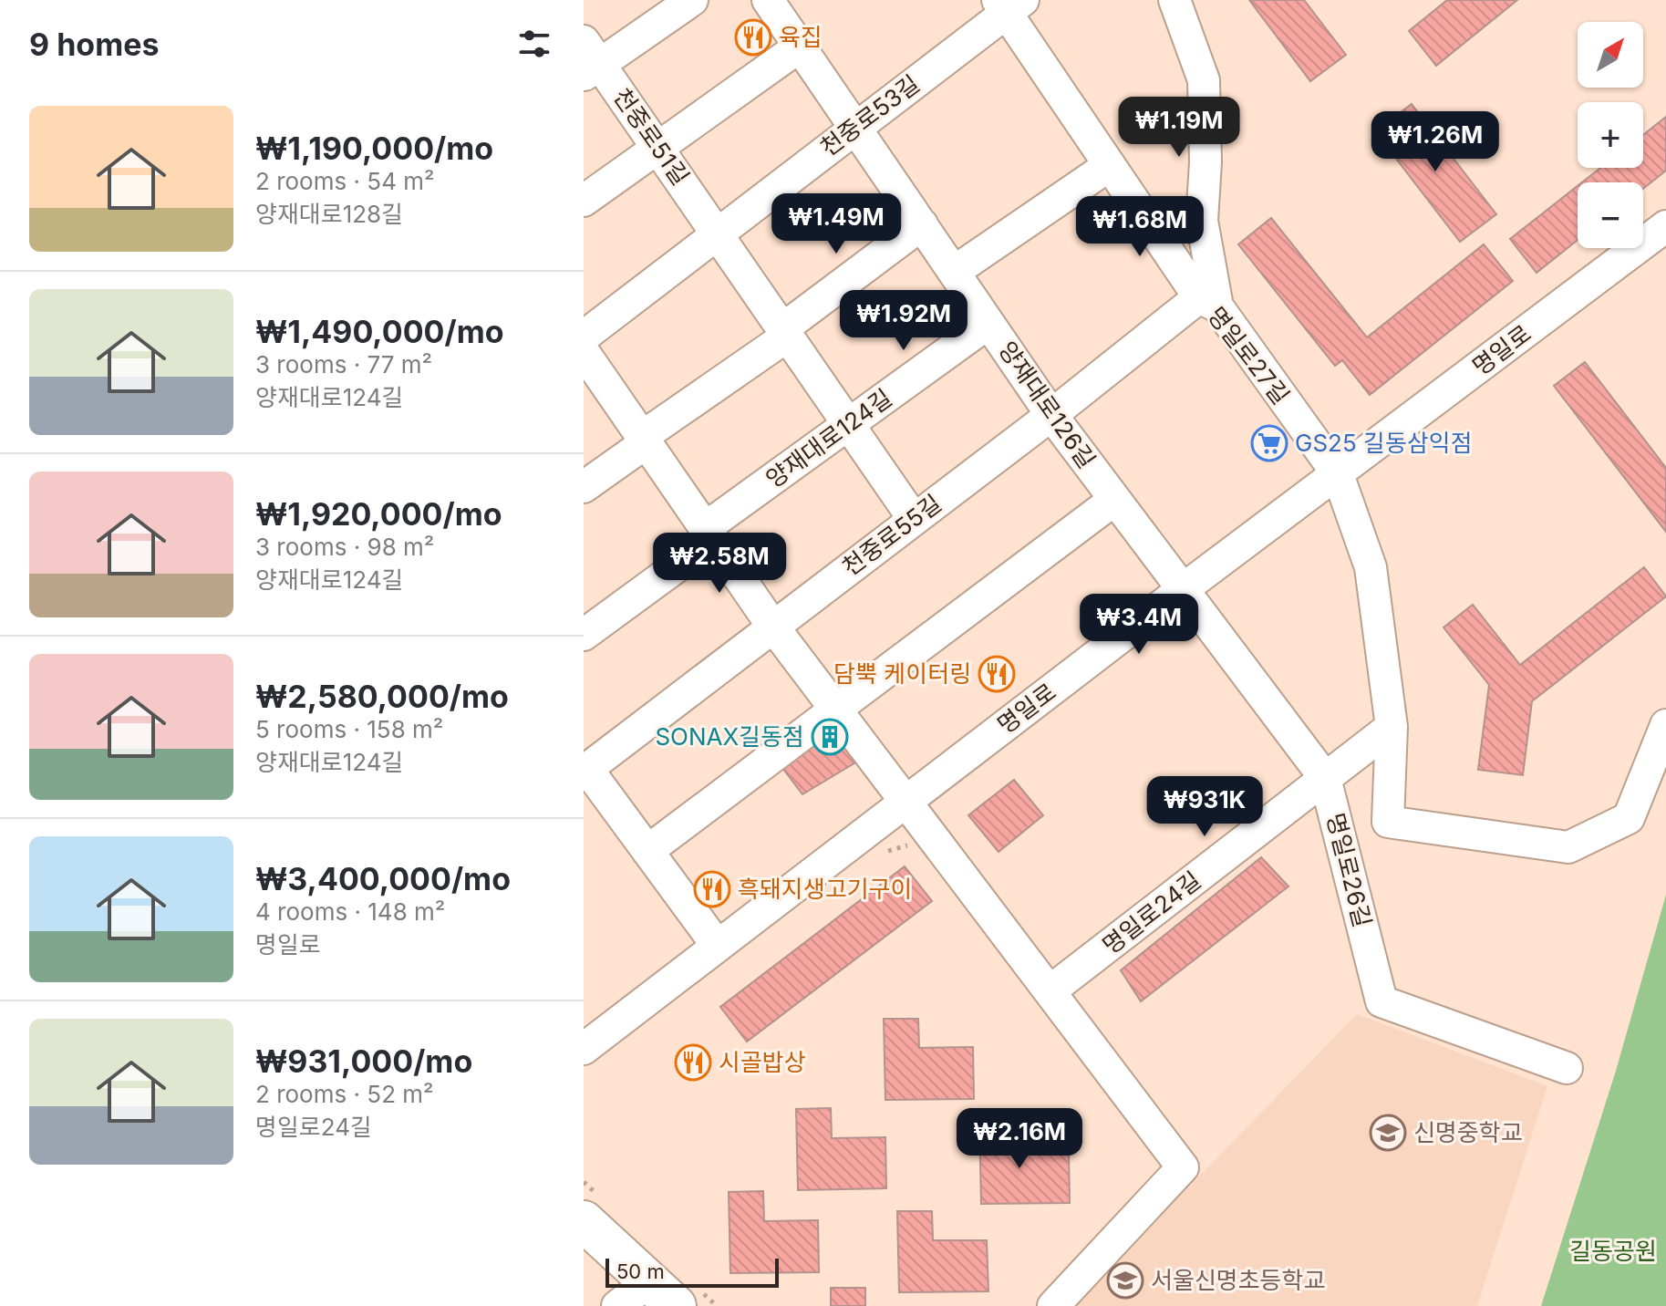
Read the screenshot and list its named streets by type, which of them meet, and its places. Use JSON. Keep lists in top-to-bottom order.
{
  "streets": {
    "street": [
      "천중로53길",
      "천중로51길",
      "명일로",
      "명일로27길",
      "양재대로126길",
      "양재대로124길",
      "천중로55길",
      "명일로26길",
      "명일로24길"
    ]
  },
  "crossings": [
    ["천중로53길", "천중로51길"],
    ["천중로53길", "명일로27길"],
    ["천중로53길", "양재대로126길"],
    ["명일로", "명일로27길"],
    ["명일로", "양재대로126길"],
    ["명일로", "명일로26길"],
    ["명일로27길", "천중로55길"],
    ["양재대로126길", "양재대로124길"],
    ["양재대로126길", "천중로55길"],
    ["양재대로126길", "명일로26길"],
    ["명일로26길", "명일로24길"]
  ],
  "parks": ["길동공원"],
  "places": {
    "restaurant": [
      "육집",
      "담뿍 케이터링",
      "흑돼지생고기구이",
      "시골밥상"
    ],
    "supermarket": ["GS25 길동삼익점"],
    "building": ["SONAX길동점"],
    "school or university": ["신명중학교", "서울신명초등학교"]
  },
  "scale_bar": "50 m",
  "north": "top right",
  "page": {
    "heading": "9 homes",
    "map_buttons": ["+", "−"],
    "list": [
      {
        "name": "₩1,190,000/mo",
        "note": "2 rooms · 54 m² · 양재대로128길"
      },
      {
        "name": "₩1,490,000/mo",
        "note": "3 rooms · 77 m² · 양재대로124길"
      },
      {
        "name": "₩1,920,000/mo",
        "note": "3 rooms · 98 m² · 양재대로124길"
      },
      {
        "name": "₩2,580,000/mo",
        "note": "5 rooms · 158 m² · 양재대로124길"
      },
      {
        "name": "₩3,400,000/mo",
        "note": "4 rooms · 148 m² · 명일로"
      },
      {
        "name": "₩931,000/mo",
        "note": "2 rooms · 52 m² · 명일로24길"
      }
    ],
    "price": [
      "₩1.19M",
      "₩1.26M",
      "₩1.49M",
      "₩1.68M",
      "₩1.92M",
      "₩2.58M",
      "₩3.4M",
      "₩931K",
      "₩2.16M"
    ],
    "scale": "50 m"
  }
}
